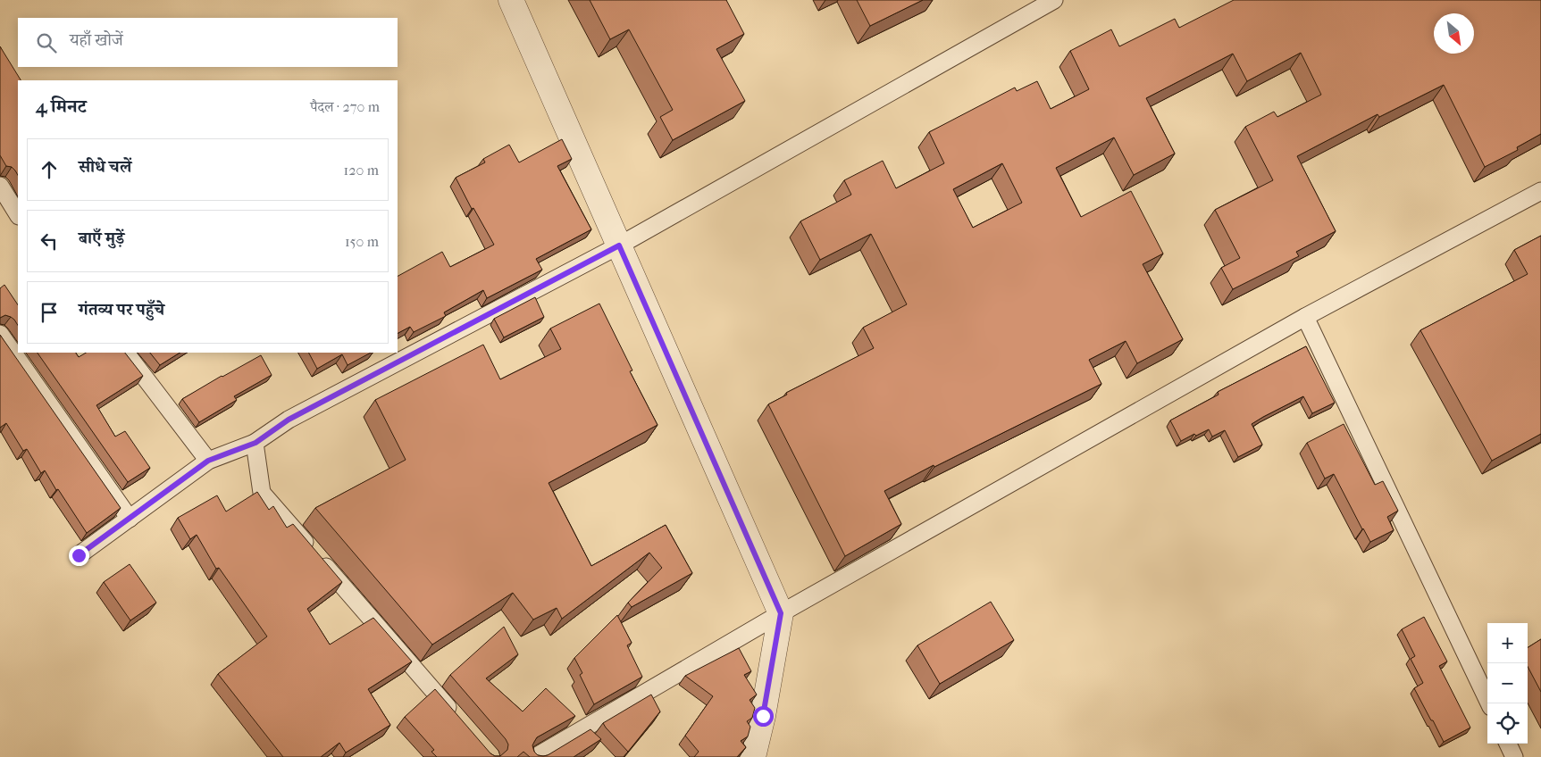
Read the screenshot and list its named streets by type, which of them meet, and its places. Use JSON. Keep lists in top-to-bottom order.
{
  "north": "bottom right",
  "page": {
    "search": "यहाँ खोजें",
    "heading": ["4 मिनट", "पैदल · 270 m"],
    "list": [
      ["सीधे चलें", "120 m"],
      ["बाएँ मुड़ें", "150 m"],
      "गंतव्य पर पहुँचे"
    ],
    "map_buttons": ["+", "−"]
  }
}
